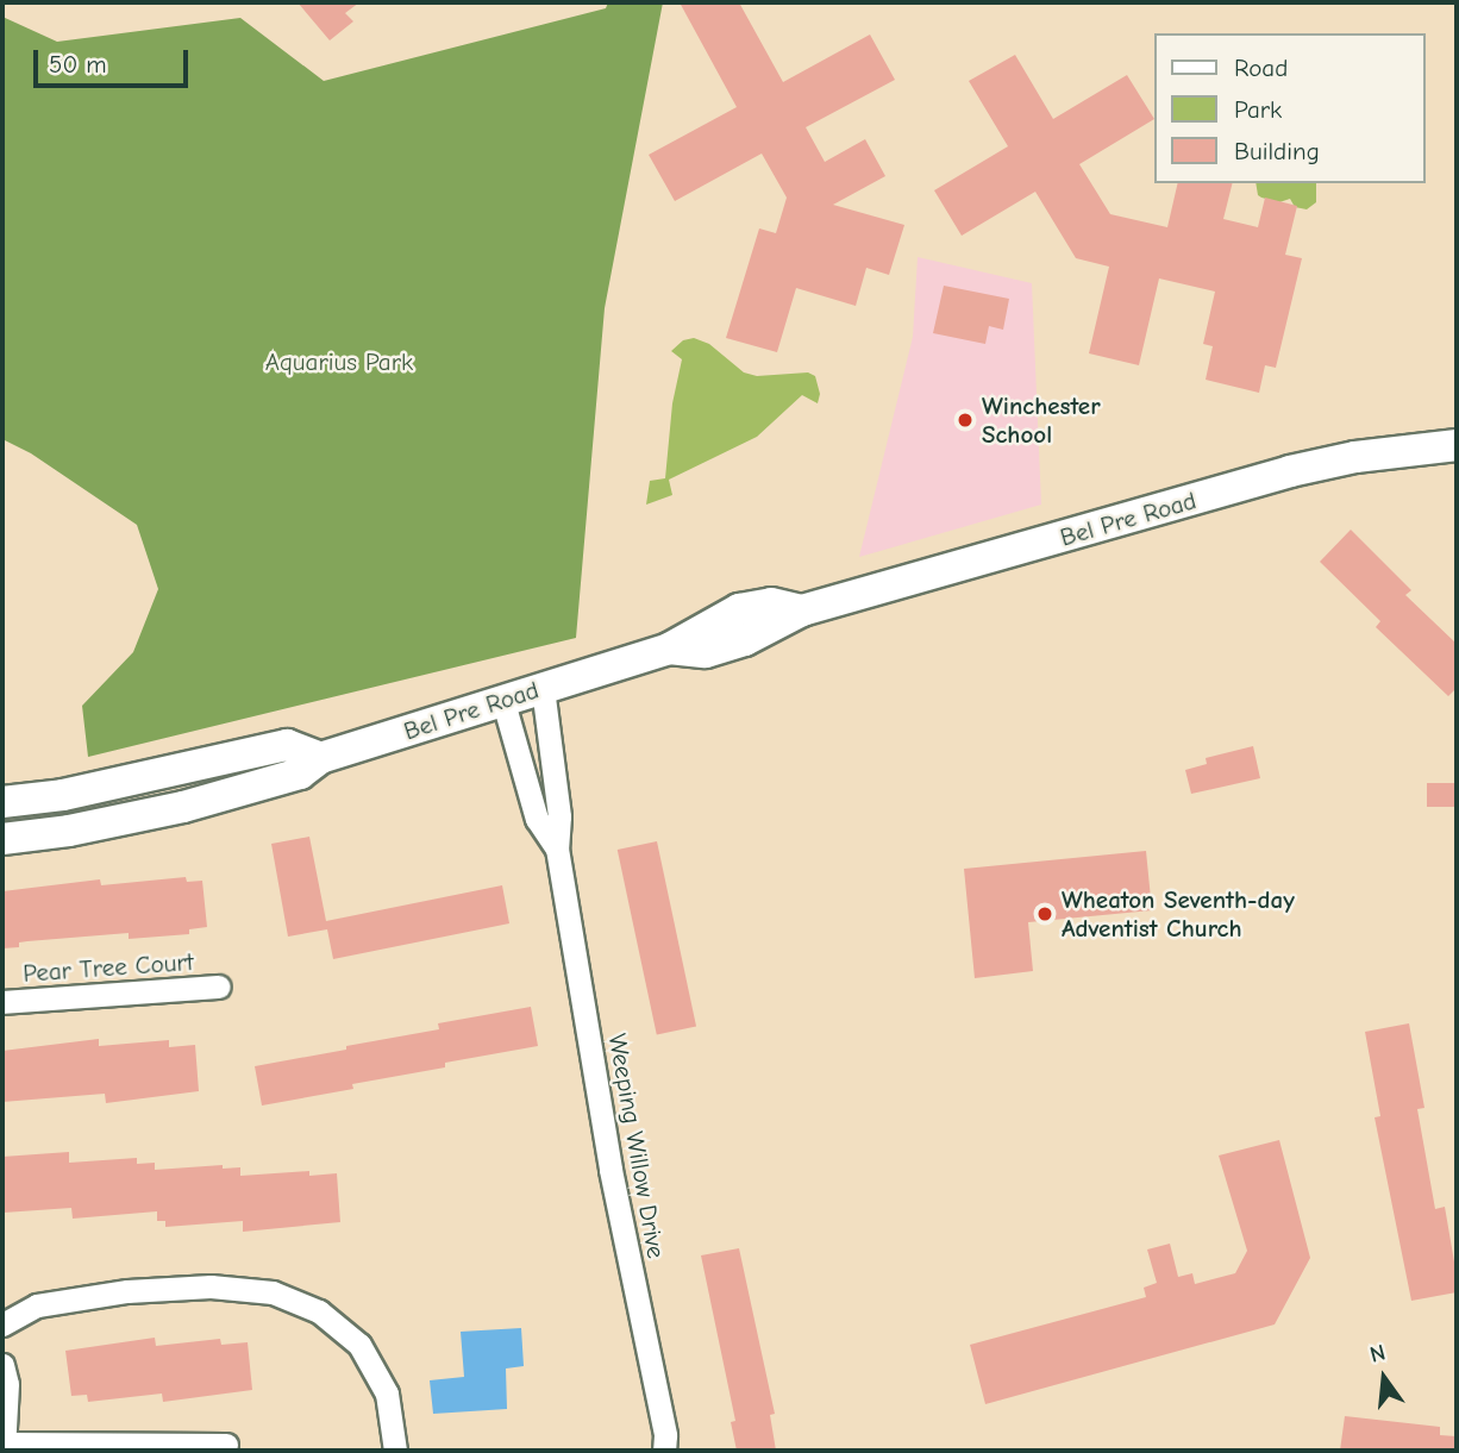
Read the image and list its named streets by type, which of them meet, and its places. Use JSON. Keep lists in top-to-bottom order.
{
  "streets": {
    "main road": ["Bel Pre Road"],
    "street": ["Pear Tree Court", "Weeping Willow Drive"]
  },
  "crossings": [
    ["Bel Pre Road", "Weeping Willow Drive"]
  ],
  "parks": ["Aquarius Park"],
  "places": ["Winchester School", "Wheaton Seventh-day Adventist Church"],
  "legend": ["Road", "Park", "Building"],
  "scale_bar": "50 m",
  "north": "top"
}
